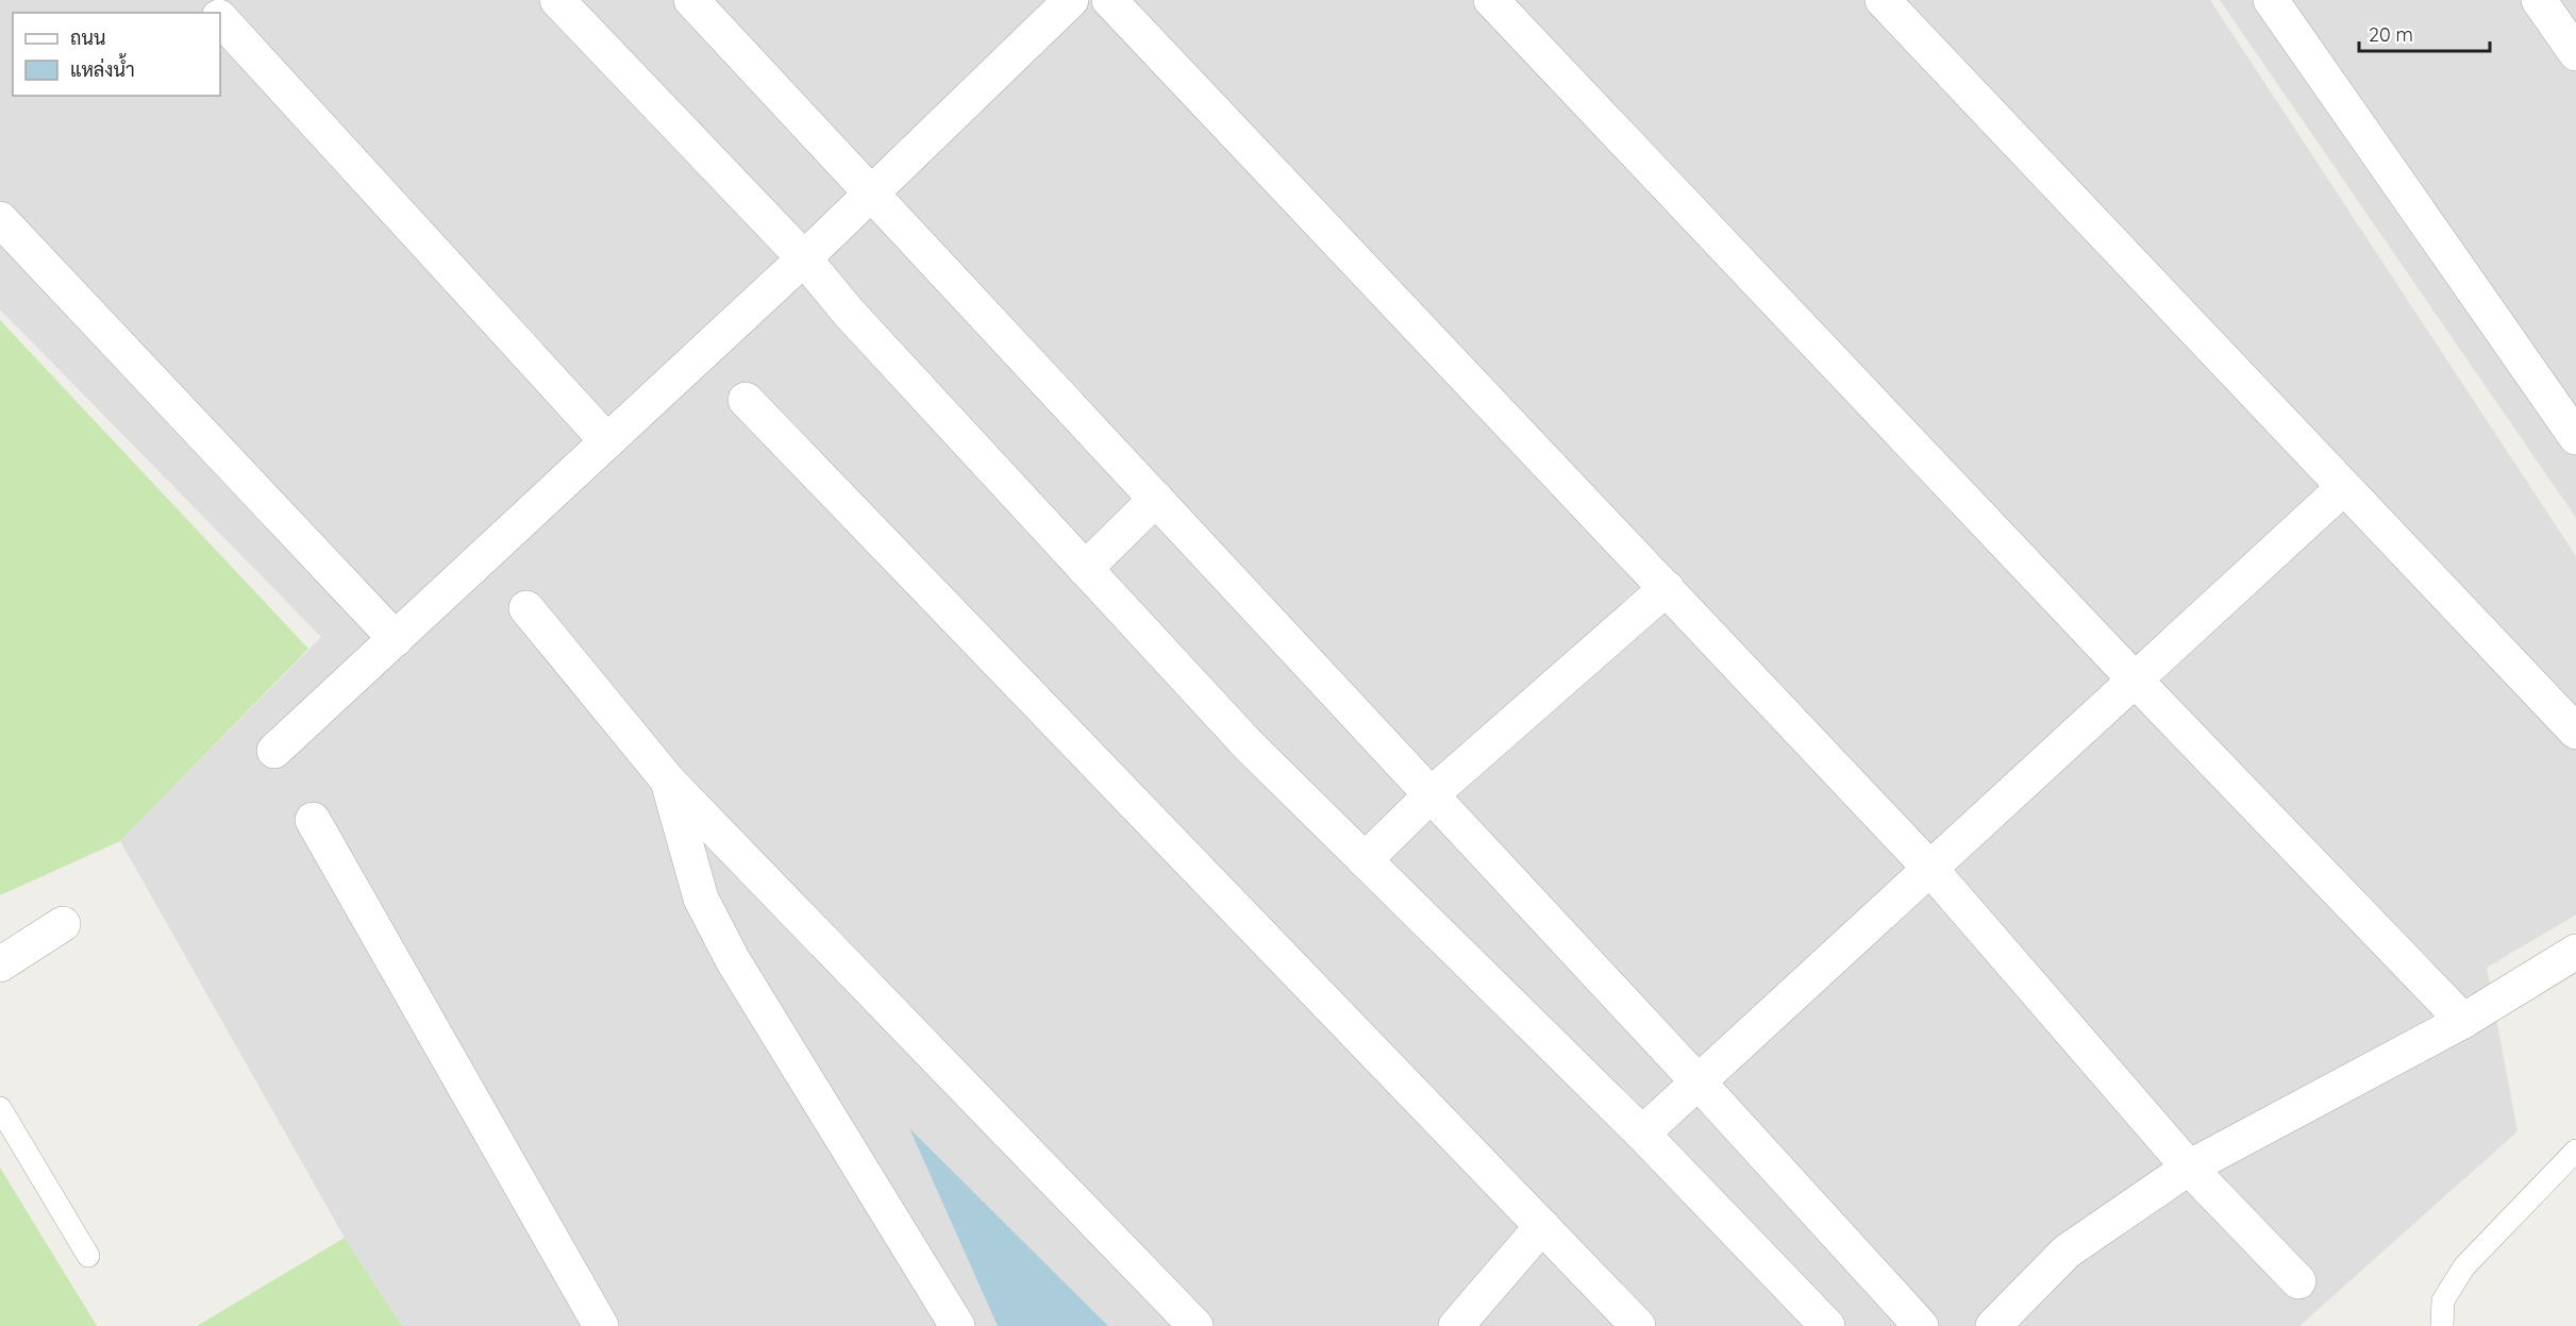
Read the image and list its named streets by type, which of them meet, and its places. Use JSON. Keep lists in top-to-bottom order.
{
  "legend": ["ถนน", "แหล่งน้ำ"],
  "scale_bar": "20 m"
}
